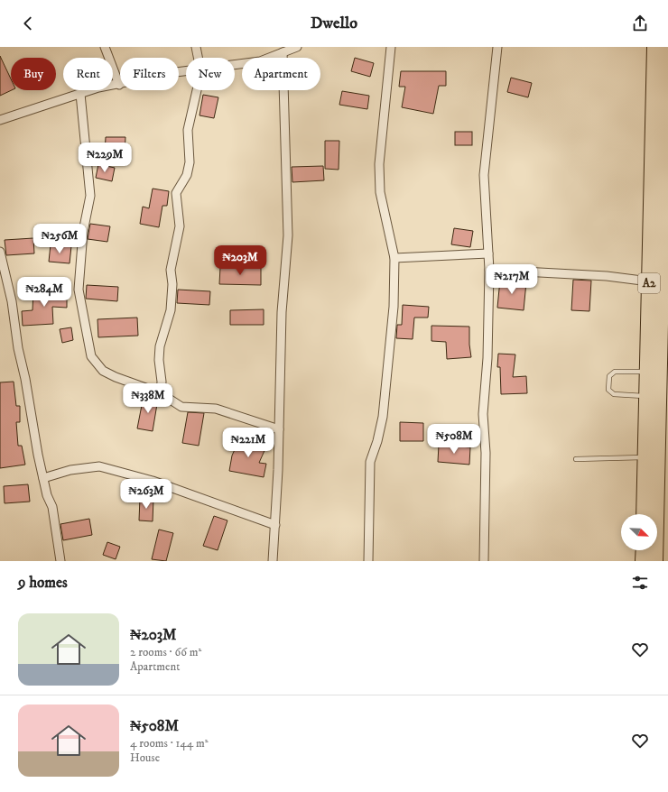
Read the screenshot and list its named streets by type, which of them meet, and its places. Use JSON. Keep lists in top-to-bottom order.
{
  "streets": {
    "highway": ["A2"]
  },
  "north": "bottom right",
  "page": {
    "header": "Dwello",
    "chip": [
      "Buy",
      "Rent",
      "Filters",
      "New",
      "Apartment"
    ],
    "price": [
      "₦229M",
      "₦256M",
      "₦203M",
      "₦217M",
      "₦284M",
      "₦338M",
      "₦508M",
      "₦221M",
      "₦263M"
    ],
    "heading": "9 homes",
    "list": [
      {
        "name": "₦203M",
        "note": "2 rooms · 66 m² · Apartment"
      },
      {
        "name": "₦508M",
        "note": "4 rooms · 144 m² · House"
      }
    ]
  }
}
